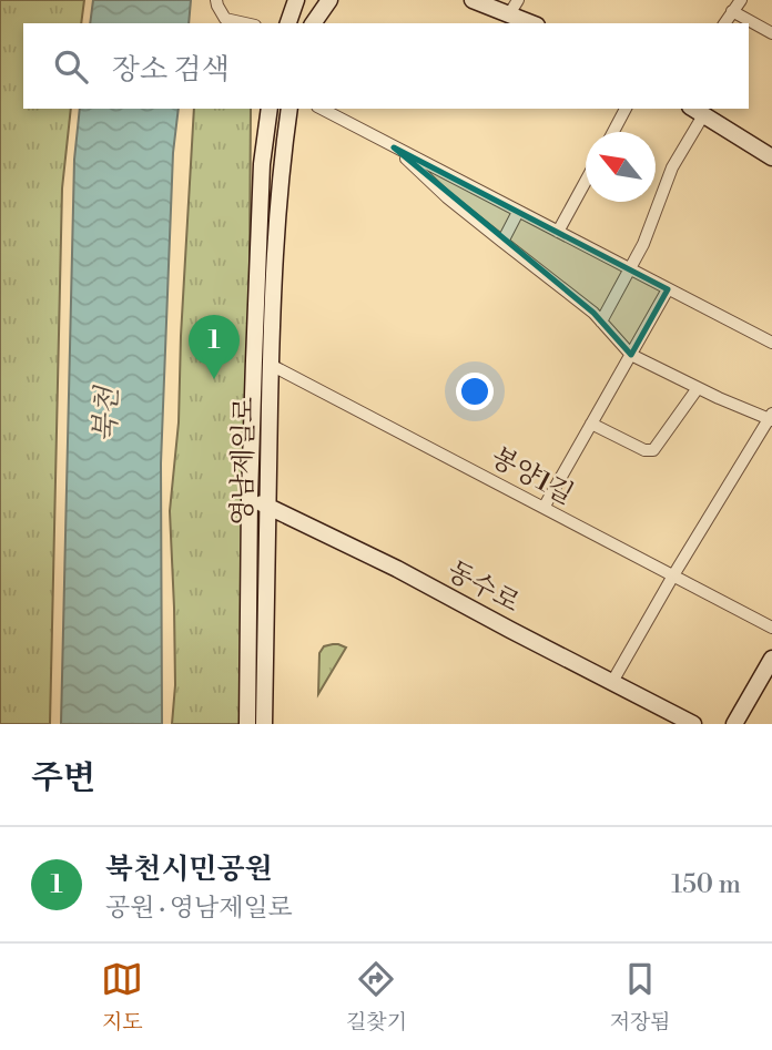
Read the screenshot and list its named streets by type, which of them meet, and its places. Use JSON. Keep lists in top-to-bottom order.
{
  "streets": {
    "street": ["영남제일로", "봉양1길", "동수로"]
  },
  "crossings": [
    ["영남제일로", "봉양1길"],
    ["영남제일로", "동수로"]
  ],
  "water": ["북천"],
  "north": "top left",
  "page": {
    "search": "장소 검색",
    "pins": "1",
    "heading": "주변",
    "list": [
      {
        "mark": "1",
        "name": "북천시민공원",
        "note": "공원 · 영남제일로",
        "value": "150 m"
      }
    ],
    "nav": ["지도", "길찾기", "저장됨"]
  }
}
